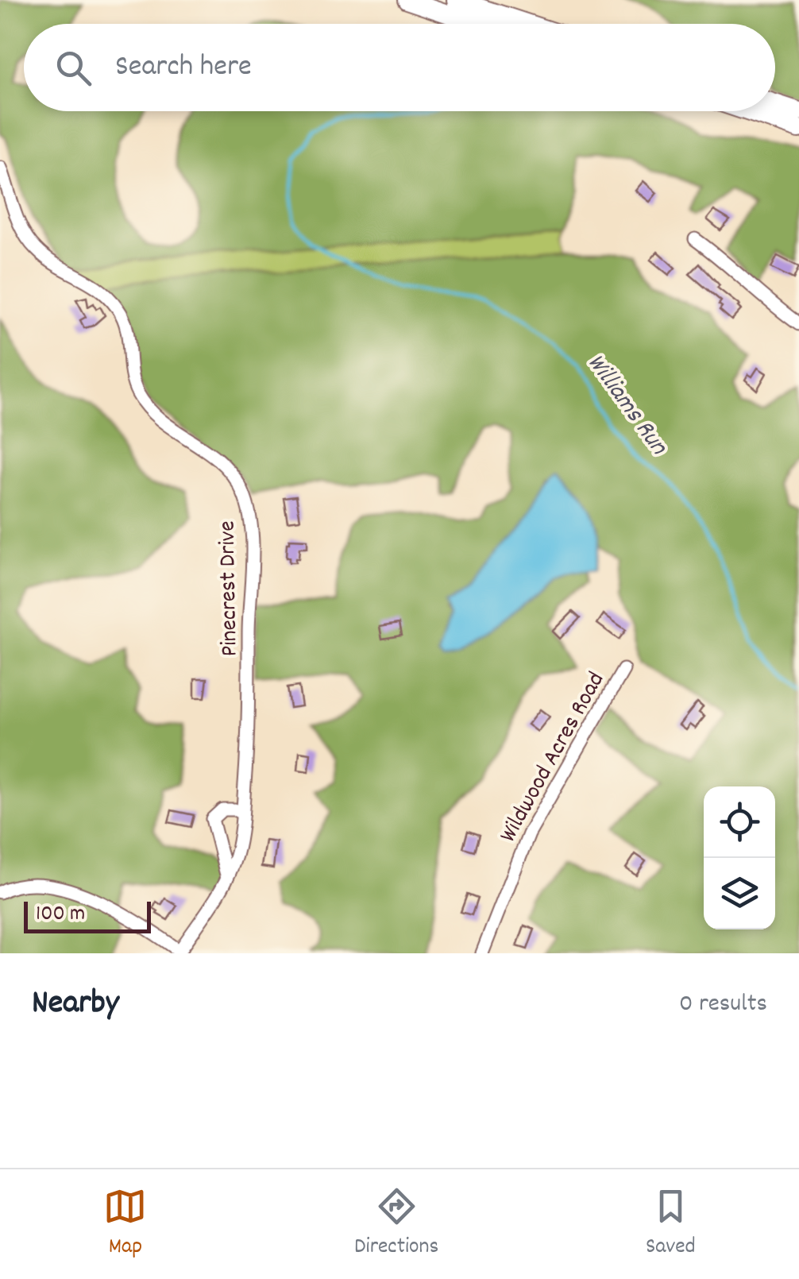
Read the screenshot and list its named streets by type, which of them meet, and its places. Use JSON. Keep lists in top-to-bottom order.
{
  "streets": {
    "street": ["Pinecrest Drive", "Wildwood Acres Road"]
  },
  "water": ["Williams Run"],
  "scale_bar": "100 m",
  "page": {
    "search": "Search here",
    "scale": "100 m",
    "heading": ["Nearby", "0 results"],
    "nav": ["Map", "Directions", "Saved"]
  }
}
